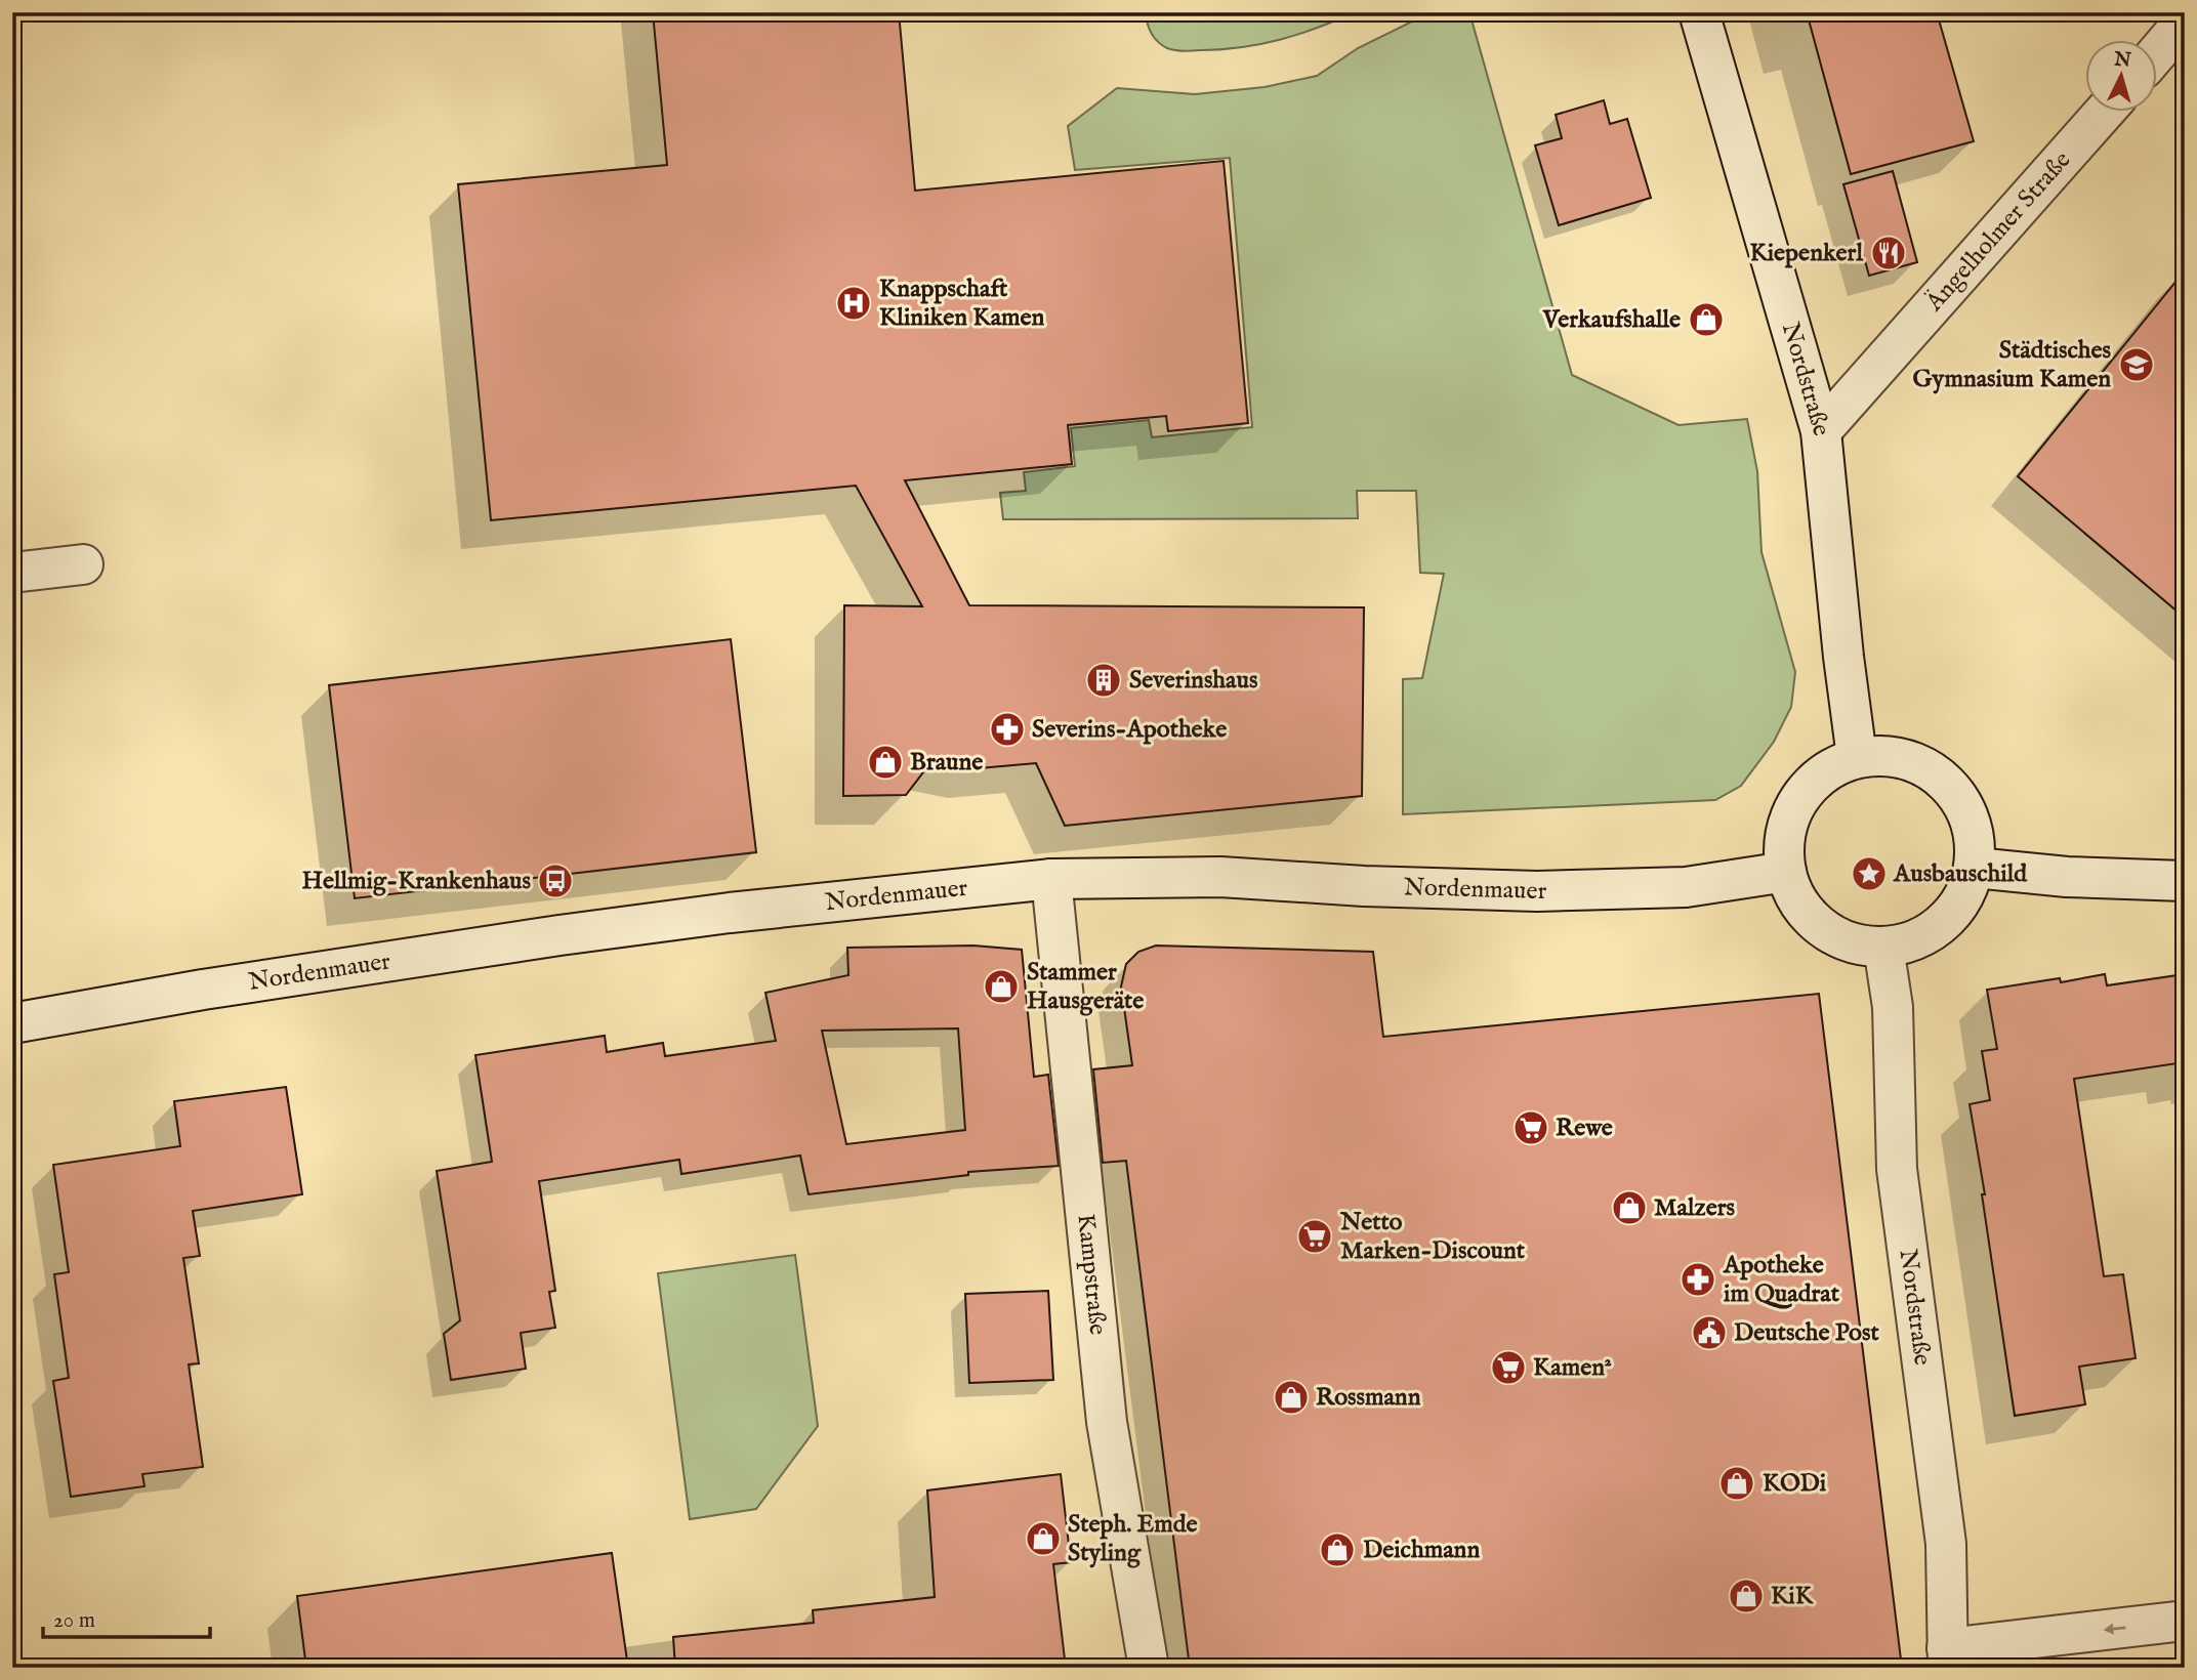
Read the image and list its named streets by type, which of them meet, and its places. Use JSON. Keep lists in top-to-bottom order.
{
  "streets": {
    "street": [
      "Ängelholmer Straße",
      "Nordstraße",
      "Nordenmauer",
      "Kampstraße"
    ]
  },
  "crossings": [
    ["Ängelholmer Straße", "Nordstraße"],
    ["Nordstraße", "Nordenmauer"],
    ["Nordenmauer", "Kampstraße"]
  ],
  "places": {
    "restaurant": ["Kiepenkerl"],
    "hospital": ["Knappschaft Kliniken Kamen"],
    "shop": [
      "Verkaufshalle",
      "Braune",
      "Stammer Hausgeräte",
      "Malzers",
      "Rossmann",
      "KODi",
      "Steph. Emde Styling",
      "Deichmann",
      "KiK"
    ],
    "school or university": ["Städtisches Gymnasium Kamen"],
    "building": ["Severinshaus"],
    "pharmacy": ["Severins-Apotheke", "Apotheke im Quadrat"],
    "place": ["Ausbauschild"],
    "bus stop": ["Hellmig-Krankenhaus"],
    "supermarket": ["Rewe", "Netto Marken-Discount", "Kamen²"],
    "public building": ["Deutsche Post"]
  },
  "scale_bar": "20 m",
  "north": "top"
}
